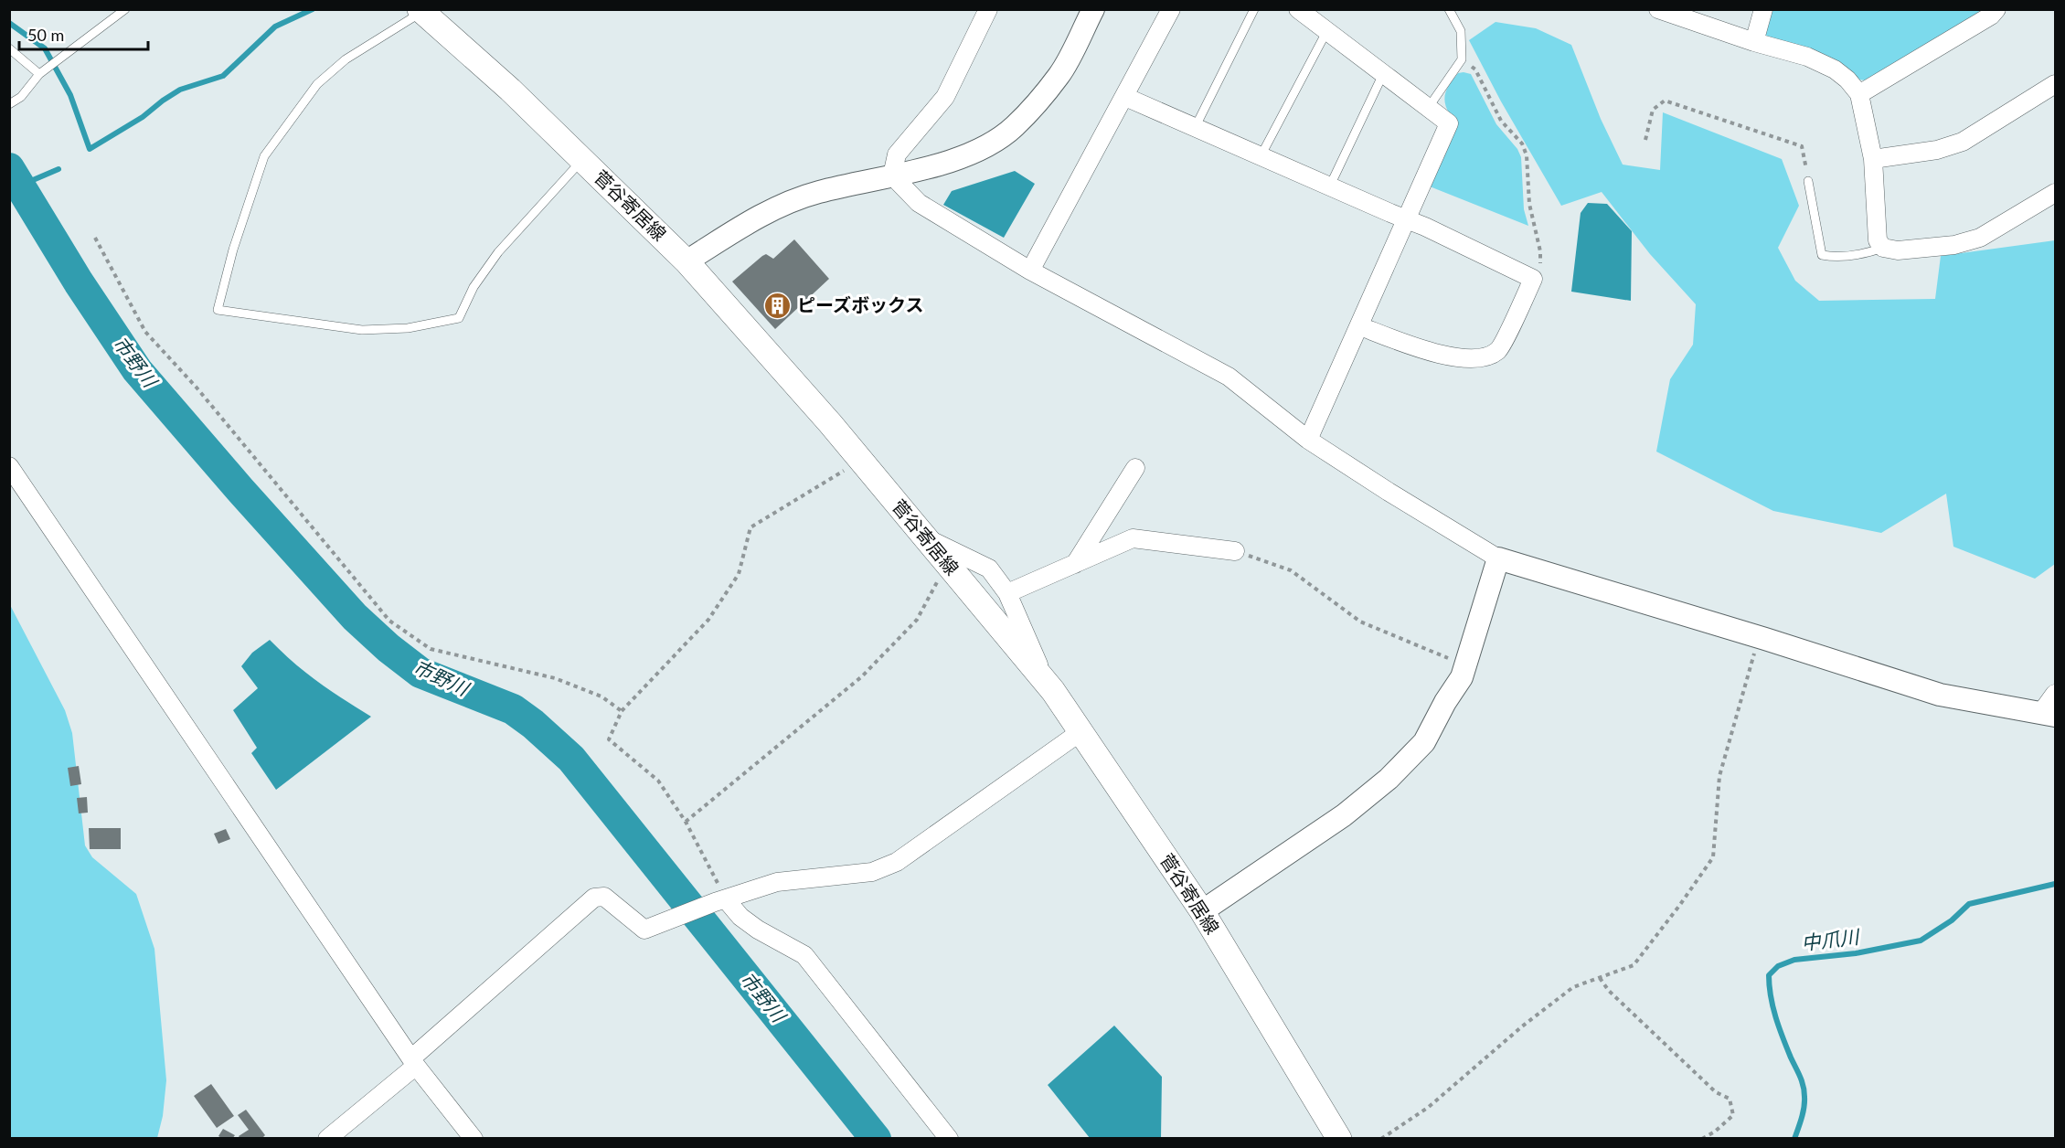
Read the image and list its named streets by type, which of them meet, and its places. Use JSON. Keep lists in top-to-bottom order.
{
  "streets": {
    "main road": ["菅谷寄居線"]
  },
  "water": ["市野川", "中爪川"],
  "places": {
    "building": ["ピーズボックス"]
  },
  "scale_bar": "50 m"
}
